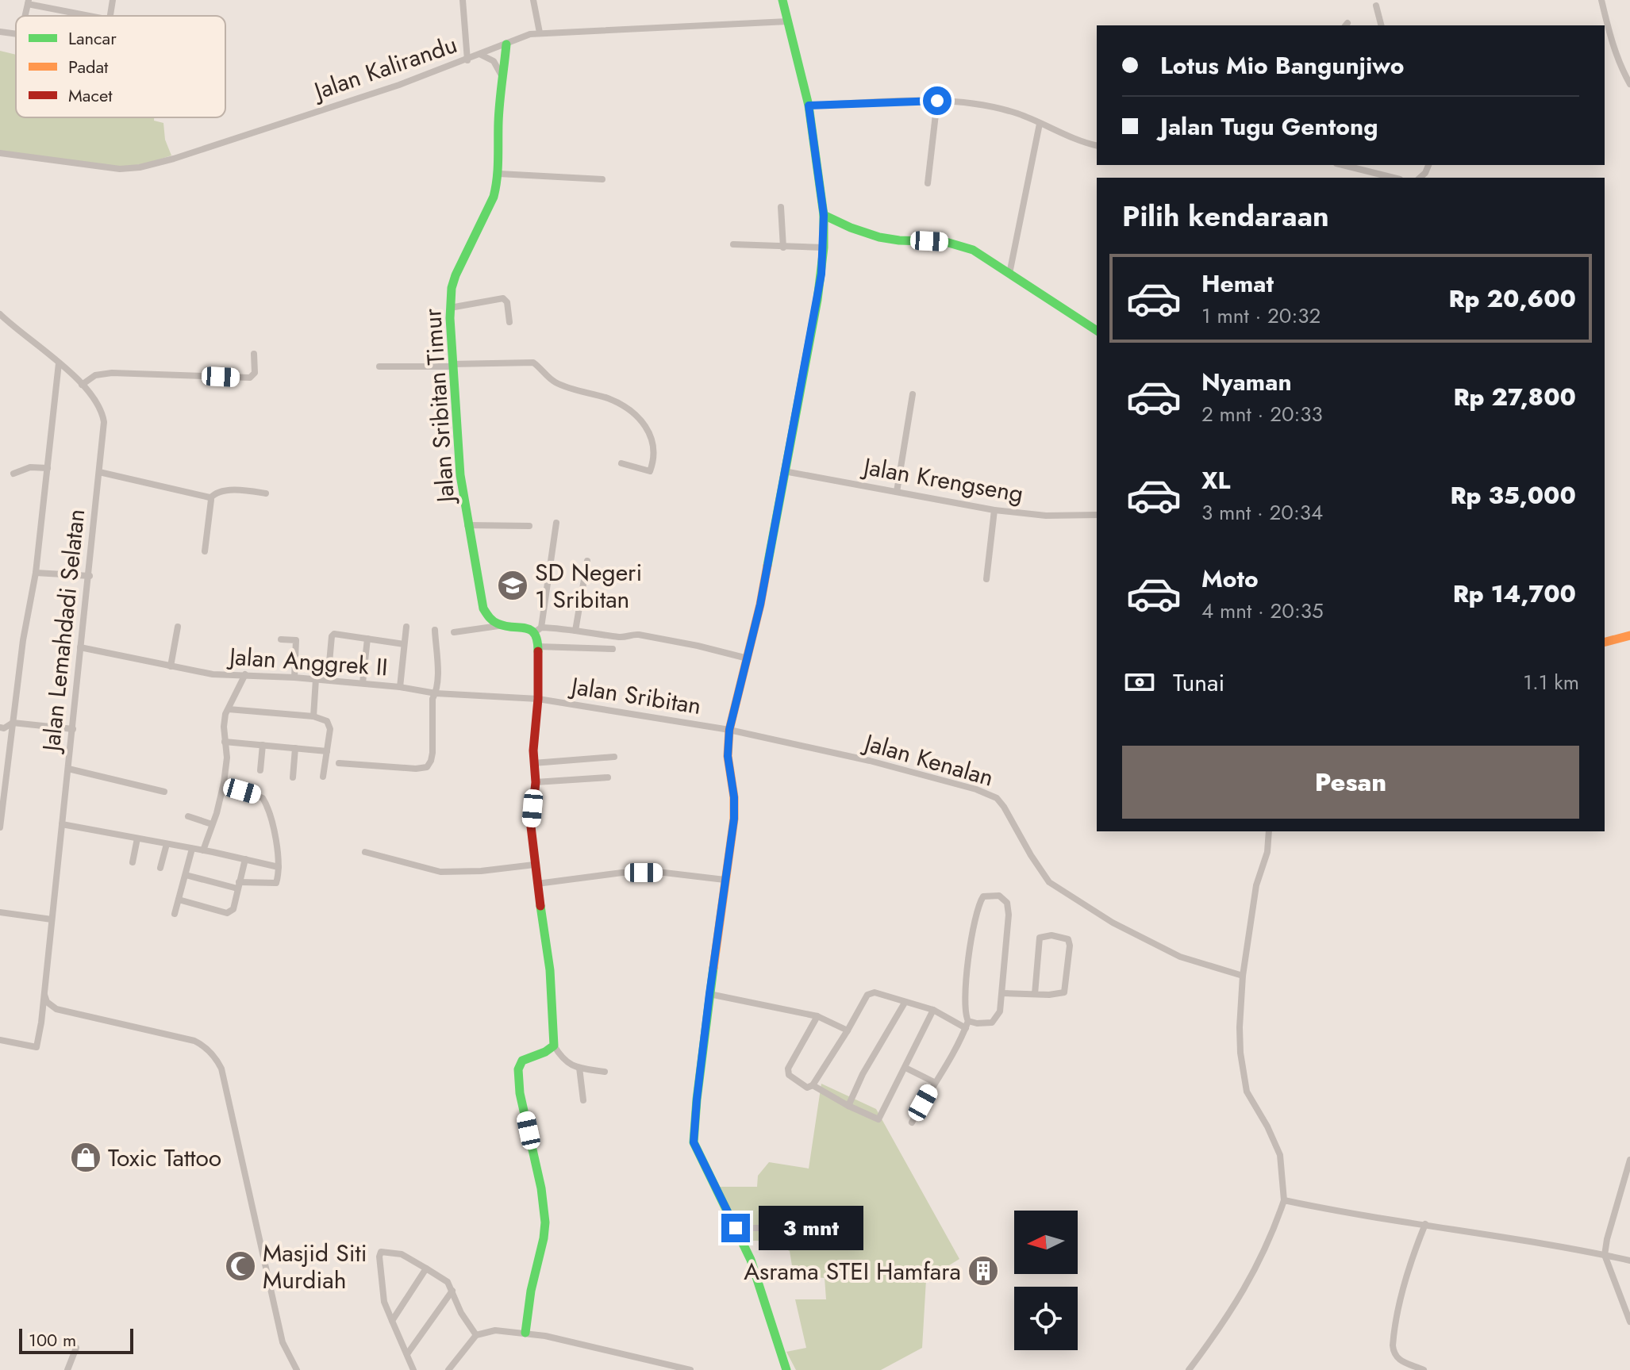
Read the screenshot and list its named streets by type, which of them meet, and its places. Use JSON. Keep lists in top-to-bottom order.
{
  "streets": {
    "street": [
      "Jalan Kalirandu",
      "Jalan Sribitan Timur",
      "Jalan Krengseng",
      "Jalan Lemahdadi Selatan",
      "Jalan Anggrek II",
      "Jalan Sribitan",
      "Jalan Kenalan"
    ]
  },
  "crossings": [
    ["Jalan Kalirandu", "Jalan Sribitan Timur"],
    ["Jalan Lemahdadi Selatan", "Jalan Anggrek II"],
    ["Jalan Anggrek II", "Jalan Sribitan"],
    ["Jalan Sribitan", "Jalan Kenalan"]
  ],
  "places": {
    "school or university": ["SD Negeri 1 Sribitan"],
    "shop": ["Toxic Tattoo"],
    "mosque": ["Masjid Siti Murdiah"],
    "building": ["Asrama STEI Hamfara"]
  },
  "legend": ["Lancar", "Padat", "Macet"],
  "scale_bar": "100 m",
  "north": "left",
  "page": {
    "banner": ["Lotus Mio Bangunjiwo", "Jalan Tugu Gentong"],
    "heading": "Pilih kendaraan",
    "list": [
      {
        "name": "Hemat",
        "note": "1 mnt · 20:32",
        "value": "Rp 20,600"
      },
      {
        "name": "Nyaman",
        "note": "2 mnt · 20:33",
        "value": "Rp 27,800"
      },
      {
        "name": "XL",
        "note": "3 mnt · 20:34",
        "value": "Rp 35,000"
      },
      {
        "name": "Moto",
        "note": "4 mnt · 20:35",
        "value": "Rp 14,700"
      }
    ],
    "pay": ["Tunai", "1.1 km"],
    "buttons": "Pesan",
    "bubble": "3 mnt",
    "scale": "100 m"
  }
}
